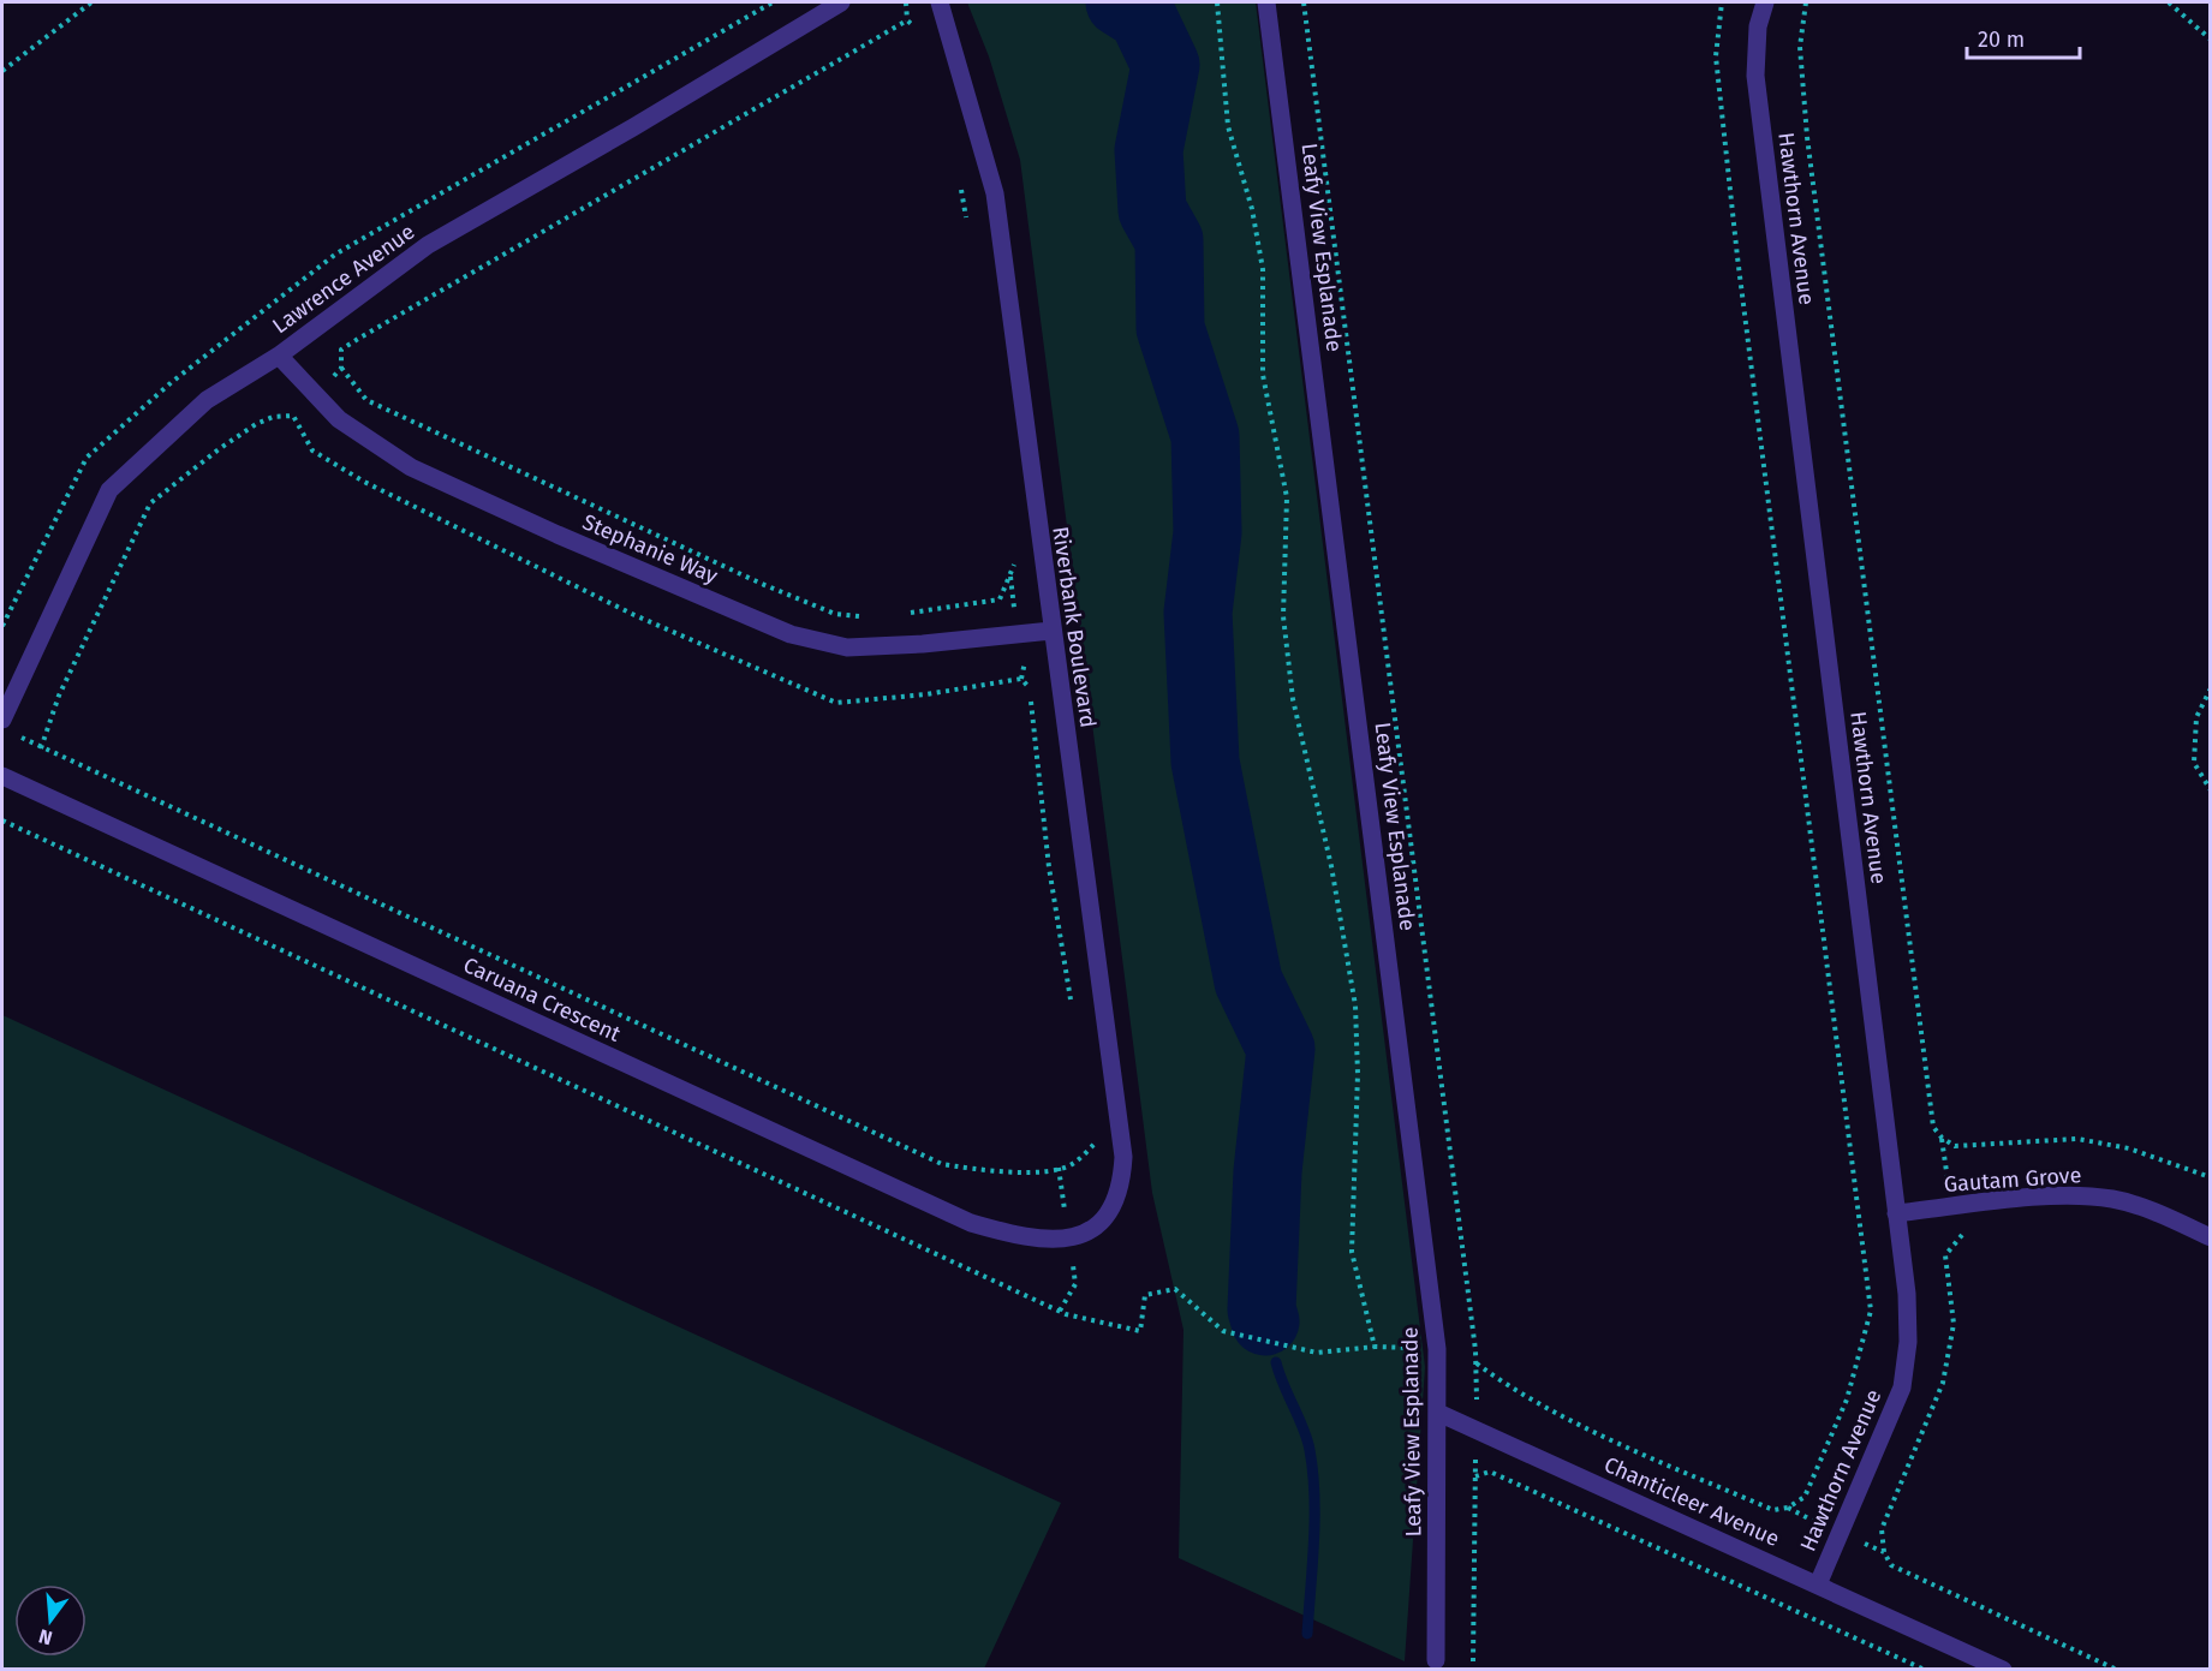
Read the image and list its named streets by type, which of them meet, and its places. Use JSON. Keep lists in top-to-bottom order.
{
  "streets": {
    "street": [
      "Hawthorn Avenue",
      "Leafy View Esplanade",
      "Lawrence Avenue",
      "Stephanie Way",
      "Riverbank Boulevard",
      "Caruana Crescent",
      "Gautam Grove",
      "Chanticleer Avenue"
    ]
  },
  "crossings": [
    ["Hawthorn Avenue", "Gautam Grove"],
    ["Hawthorn Avenue", "Chanticleer Avenue"],
    ["Leafy View Esplanade", "Chanticleer Avenue"],
    ["Lawrence Avenue", "Stephanie Way"],
    ["Stephanie Way", "Riverbank Boulevard"],
    ["Riverbank Boulevard", "Caruana Crescent"]
  ],
  "scale_bar": "20 m",
  "north": "bottom"
}
